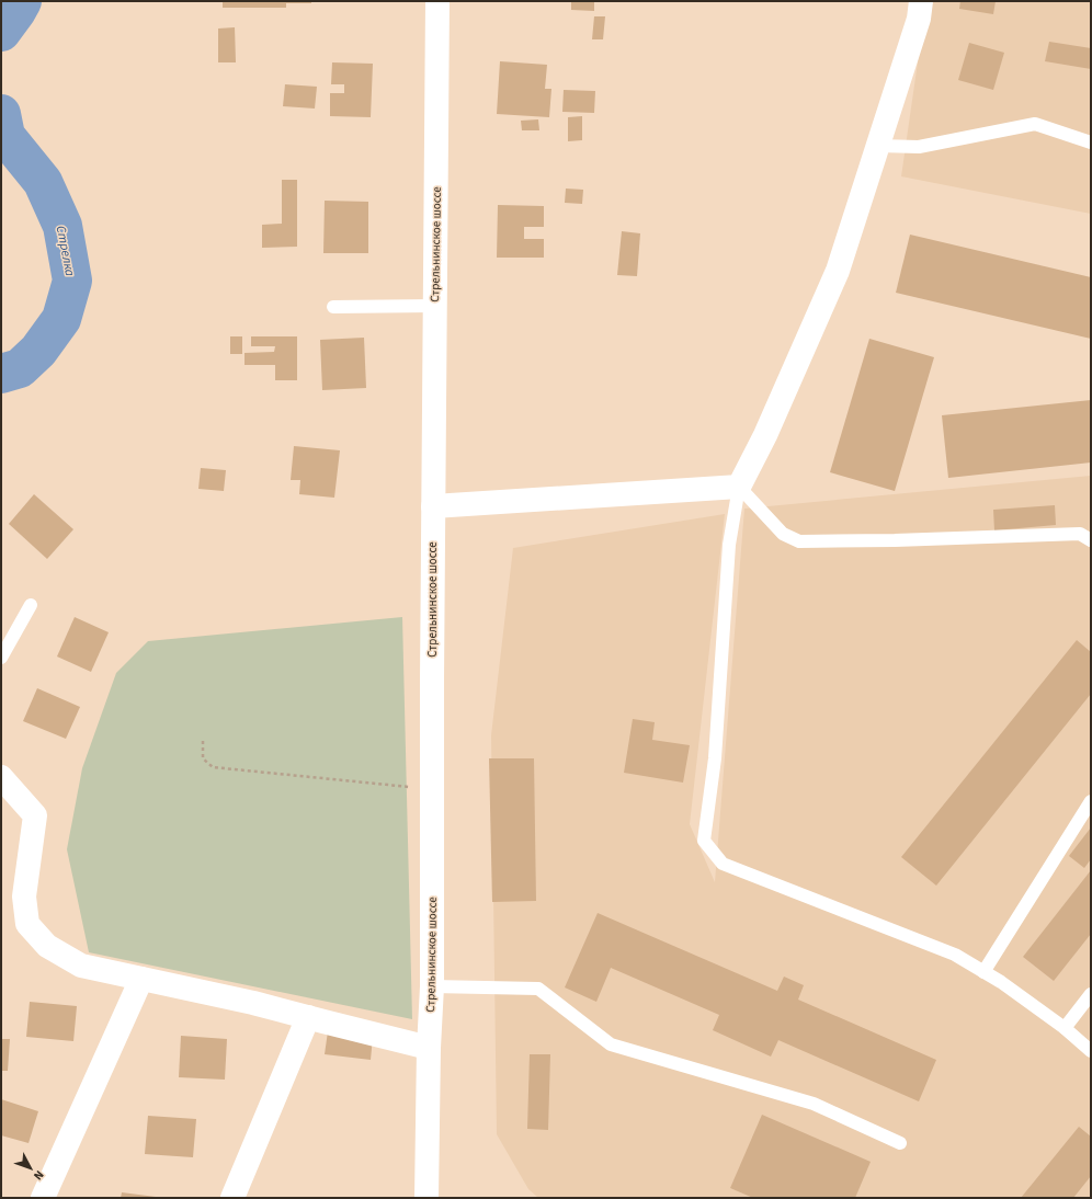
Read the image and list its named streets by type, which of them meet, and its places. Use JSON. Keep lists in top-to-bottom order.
{
  "streets": {
    "street": ["Стрельнинское шоссе"]
  },
  "water": ["Стрелка"],
  "north": "bottom right"
}
